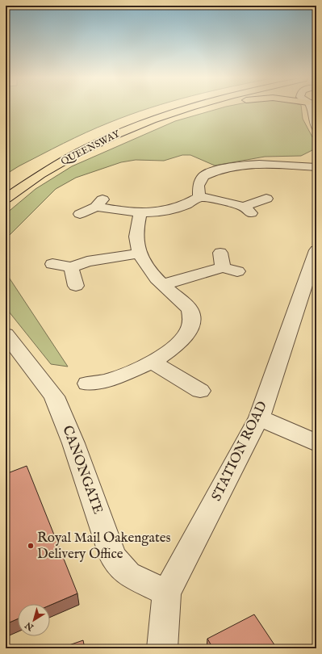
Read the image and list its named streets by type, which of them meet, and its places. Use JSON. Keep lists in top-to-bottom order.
{
  "streets": {
    "highway": ["QUEENSWAY"],
    "street": ["STATION ROAD", "CANONGATE"]
  },
  "crossings": [
    ["STATION ROAD", "CANONGATE"]
  ],
  "places": ["Royal Mail Oakengates Delivery Office"],
  "north": "bottom left"
}
